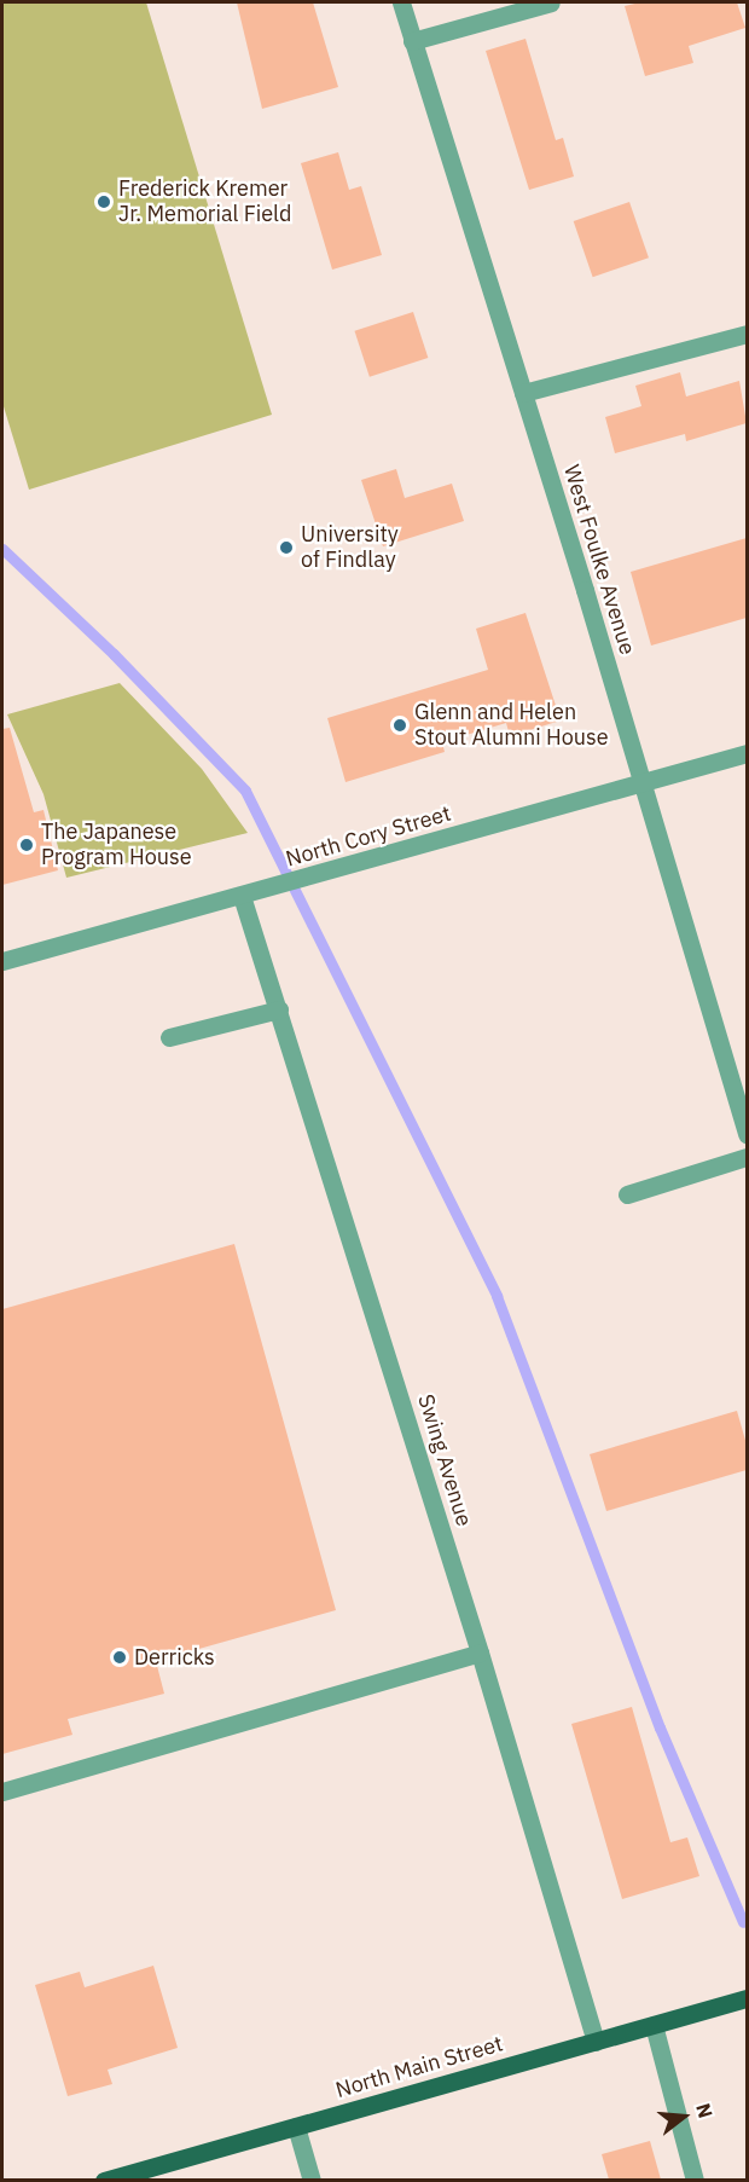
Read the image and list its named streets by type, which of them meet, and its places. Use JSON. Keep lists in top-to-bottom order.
{
  "streets": {
    "main road": ["North Main Street"],
    "street": ["West Foulke Avenue", "North Cory Street", "Swing Avenue"]
  },
  "crossings": [
    ["West Foulke Avenue", "North Cory Street"],
    ["North Cory Street", "Swing Avenue"],
    ["Swing Avenue", "North Main Street"]
  ],
  "places": [
    "Frederick Kremer Jr. Memorial Field",
    "University of Findlay",
    "Glenn and Helen Stout Alumni House",
    "The Japanese Program House",
    "Derricks"
  ],
  "north": "right"
}
